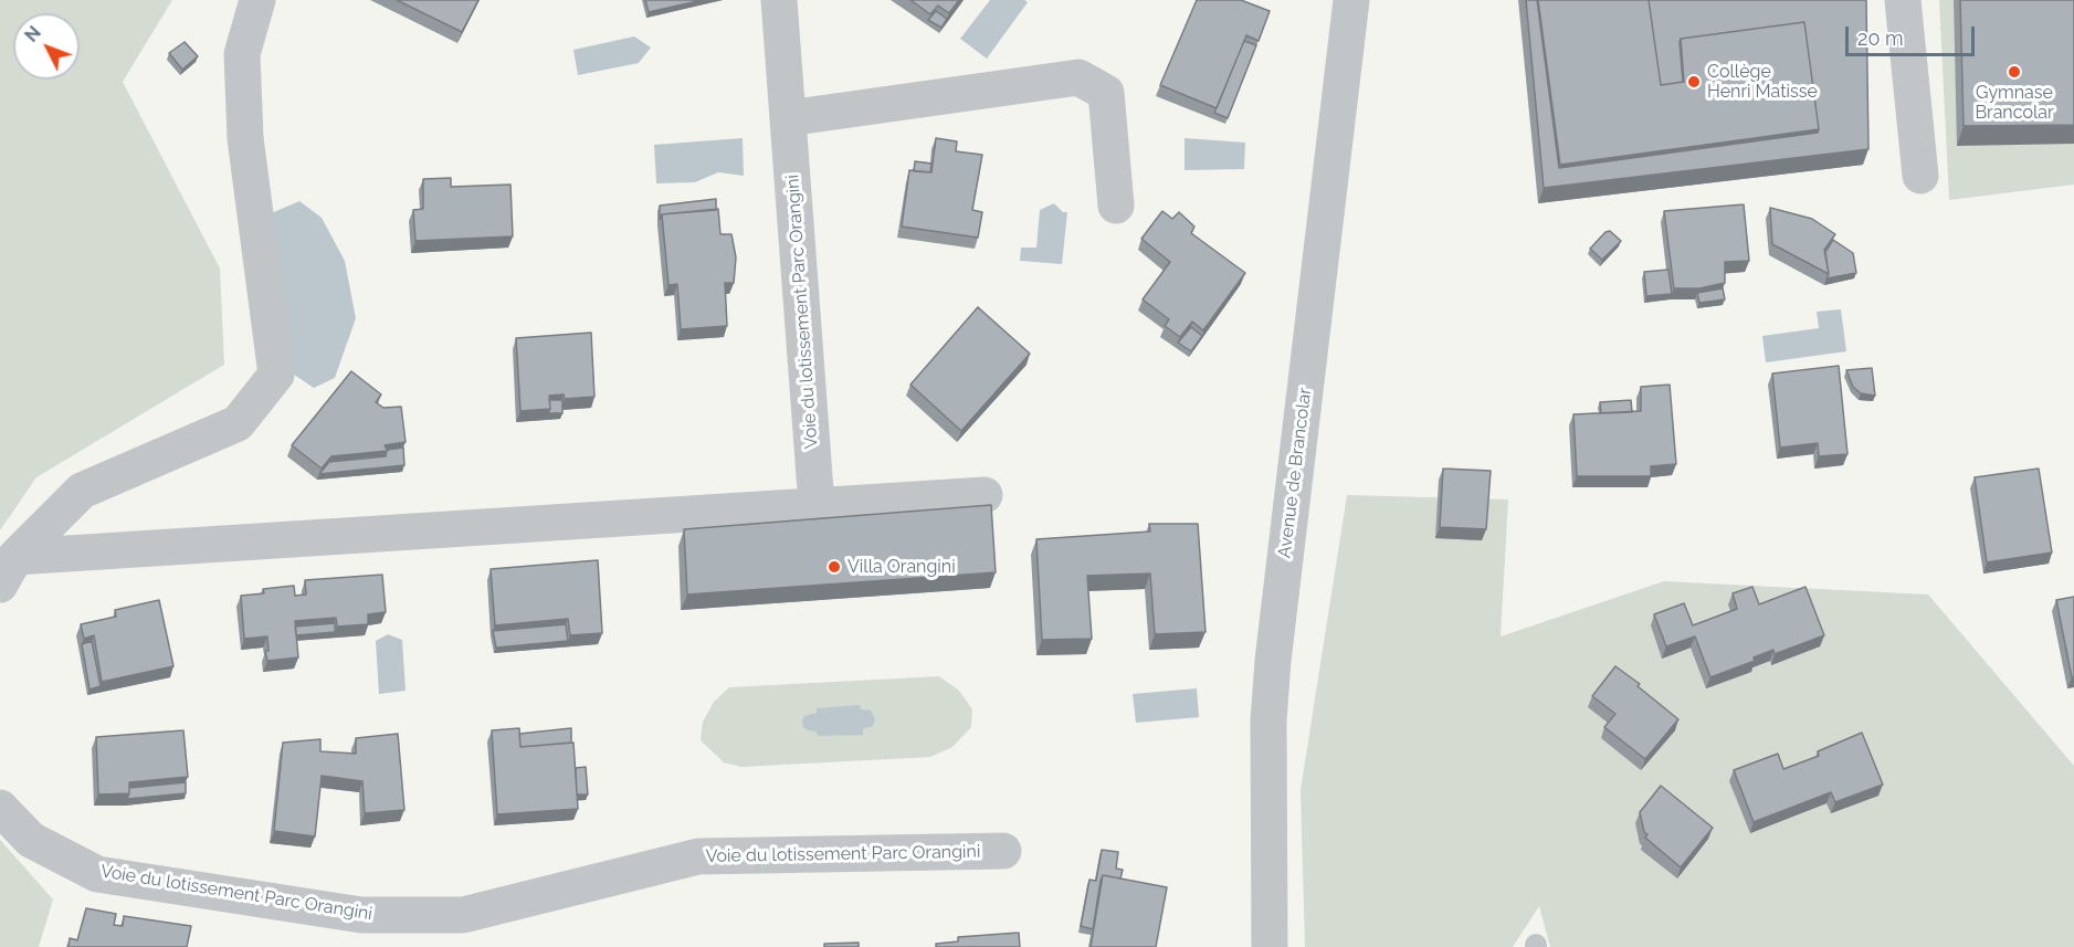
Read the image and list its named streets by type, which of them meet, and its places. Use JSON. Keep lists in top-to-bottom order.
{
  "streets": {
    "street": ["Voie du lotissement Parc Orangini", "Avenue de Brancolar"]
  },
  "places": ["Gymnase Brancolar", "Collège Henri Matisse", "Villa Orangini"],
  "scale_bar": "20 m",
  "north": "top left"
}
